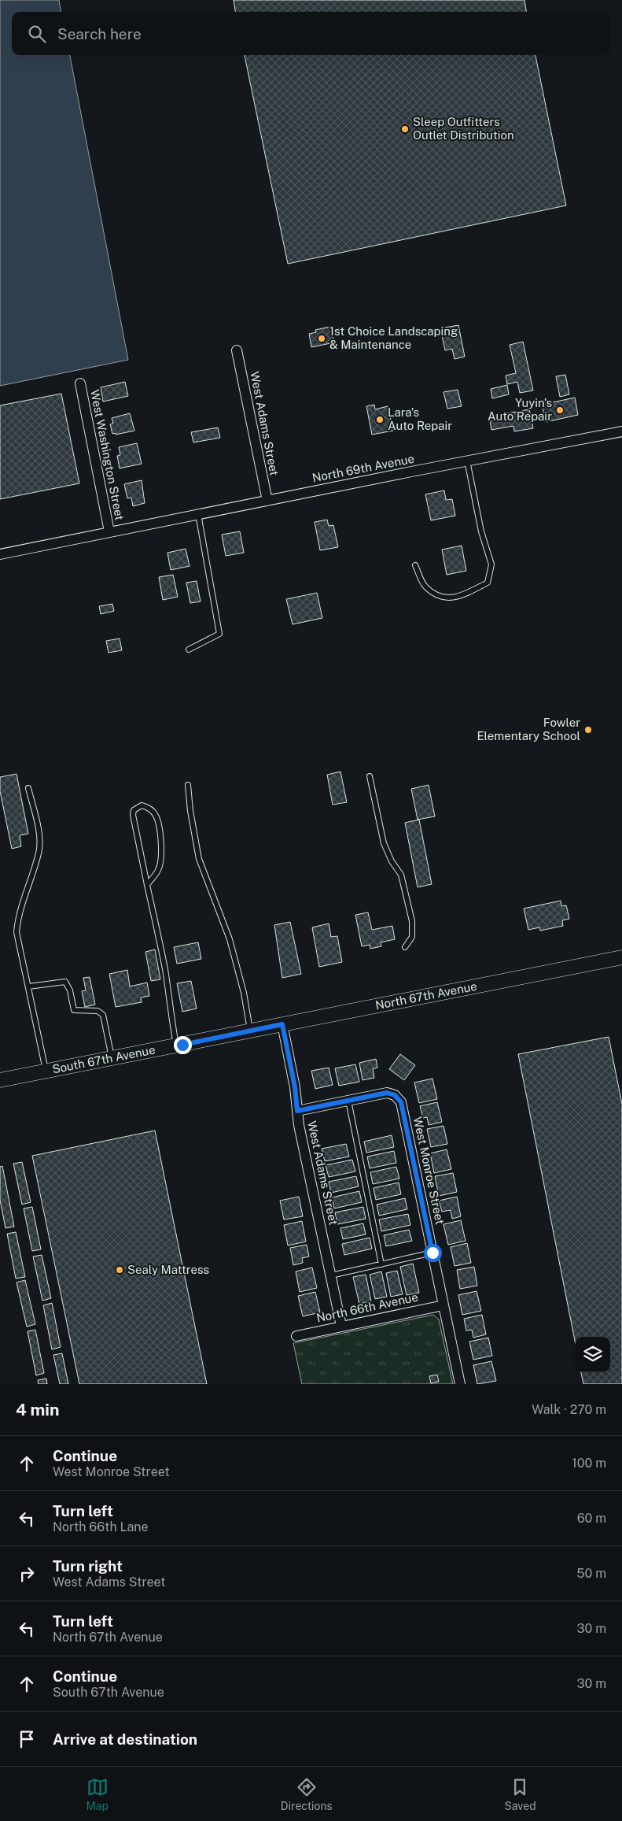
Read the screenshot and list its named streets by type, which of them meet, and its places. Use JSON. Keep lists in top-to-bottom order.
{
  "streets": {
    "main road": ["North 67th Avenue", "South 67th Avenue"],
    "street": [
      "West Adams Street",
      "West Washington Street",
      "North 69th Avenue",
      "West Monroe Street",
      "North 66th Avenue"
    ]
  },
  "crossings": [
    ["West Adams Street", "North 69th Avenue"],
    ["West Adams Street", "North 67th Avenue"],
    ["West Adams Street", "North 66th Avenue"],
    ["West Washington Street", "North 69th Avenue"],
    ["North 67th Avenue", "South 67th Avenue"],
    ["West Monroe Street", "North 66th Avenue"]
  ],
  "places": [
    "Sleep Outfitters Outlet Distribution",
    "1st Choice Landscaping & Maintenance",
    "Yuyin's Auto Repair",
    "Lara's Auto Repair",
    "Fowler Elementary School",
    "Sealy Mattress"
  ],
  "page": {
    "search": "Search here",
    "heading": ["4 min", "Walk · 270 m"],
    "list": [
      ["Continue", "West Monroe Street", "100 m"],
      ["Turn left", "North 66th Lane", "60 m"],
      ["Turn right", "West Adams Street", "50 m"],
      ["Turn left", "North 67th Avenue", "30 m"],
      ["Continue", "South 67th Avenue", "30 m"],
      "Arrive at destination"
    ],
    "nav": ["Map", "Directions", "Saved"]
  }
}
